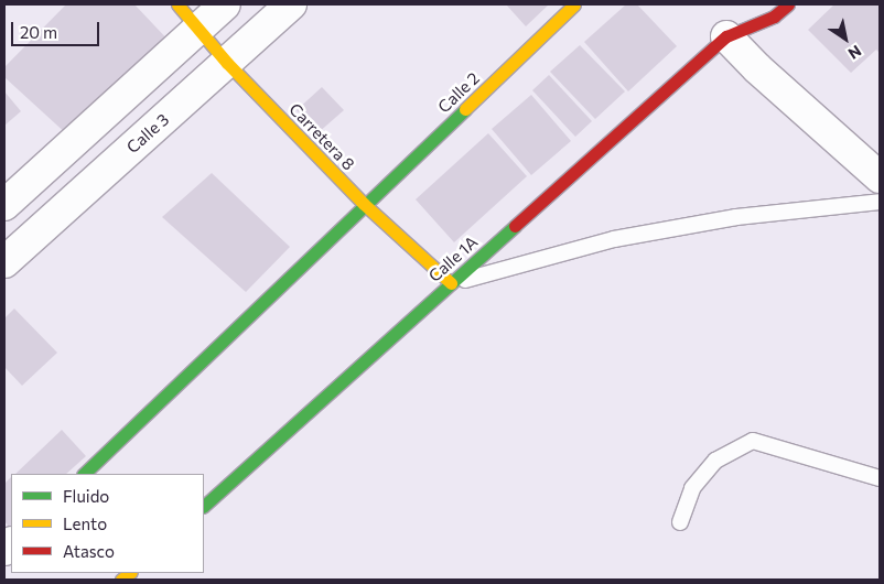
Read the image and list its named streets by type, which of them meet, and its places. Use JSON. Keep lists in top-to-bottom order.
{
  "streets": {
    "street": [
      "Calle 2",
      "Calle 3",
      "Carretera 8",
      "Calle 1A"
    ]
  },
  "crossings": [
    ["Calle 2", "Carretera 8"],
    ["Calle 3", "Carretera 8"],
    ["Carretera 8", "Calle 1A"]
  ],
  "legend": ["Fluido", "Lento", "Atasco"],
  "scale_bar": "20 m",
  "north": "bottom right"
}
